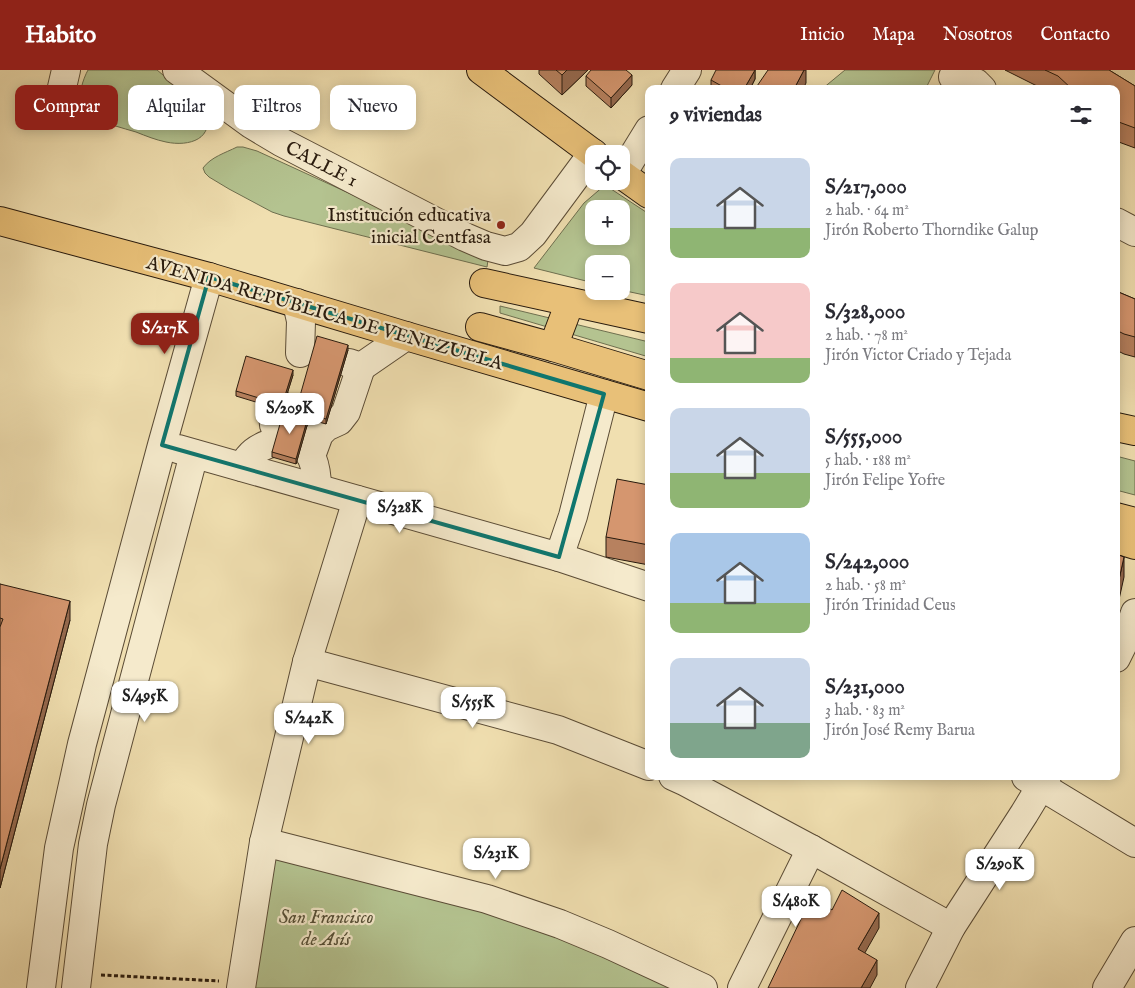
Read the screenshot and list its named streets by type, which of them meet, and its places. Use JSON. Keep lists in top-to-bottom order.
{
  "streets": {
    "main road": ["AVENIDA REPÚBLICA DE VENEZUELA"],
    "street": ["CALLE 1"]
  },
  "parks": ["San Francisco de Asís"],
  "places": ["Institución educativa inicial Centfasa"],
  "page": {
    "header": "Habito",
    "nav": [
      "Inicio",
      "Mapa",
      "Nosotros",
      "Contacto"
    ],
    "chip": [
      "Comprar",
      "Alquilar",
      "Filtros",
      "Nuevo"
    ],
    "heading": "9 viviendas",
    "map_buttons": ["+", "−"],
    "list": [
      {
        "name": "S/217,000",
        "note": "2 hab. · 64 m² · Jirón Roberto Thorndike Galup"
      },
      {
        "name": "S/328,000",
        "note": "2 hab. · 78 m² · Jirón Victor Criado y Tejada"
      },
      {
        "name": "S/555,000",
        "note": "5 hab. · 188 m² · Jirón Felipe Yofre"
      },
      {
        "name": "S/242,000",
        "note": "2 hab. · 58 m² · Jirón Trinidad Ceus"
      },
      {
        "name": "S/231,000",
        "note": "3 hab. · 83 m² · Jirón José Remy Barua"
      }
    ],
    "price": [
      "S/217K",
      "S/209K",
      "S/328K",
      "S/495K",
      "S/555K",
      "S/242K",
      "S/231K",
      "S/290K",
      "S/480K"
    ]
  }
}
